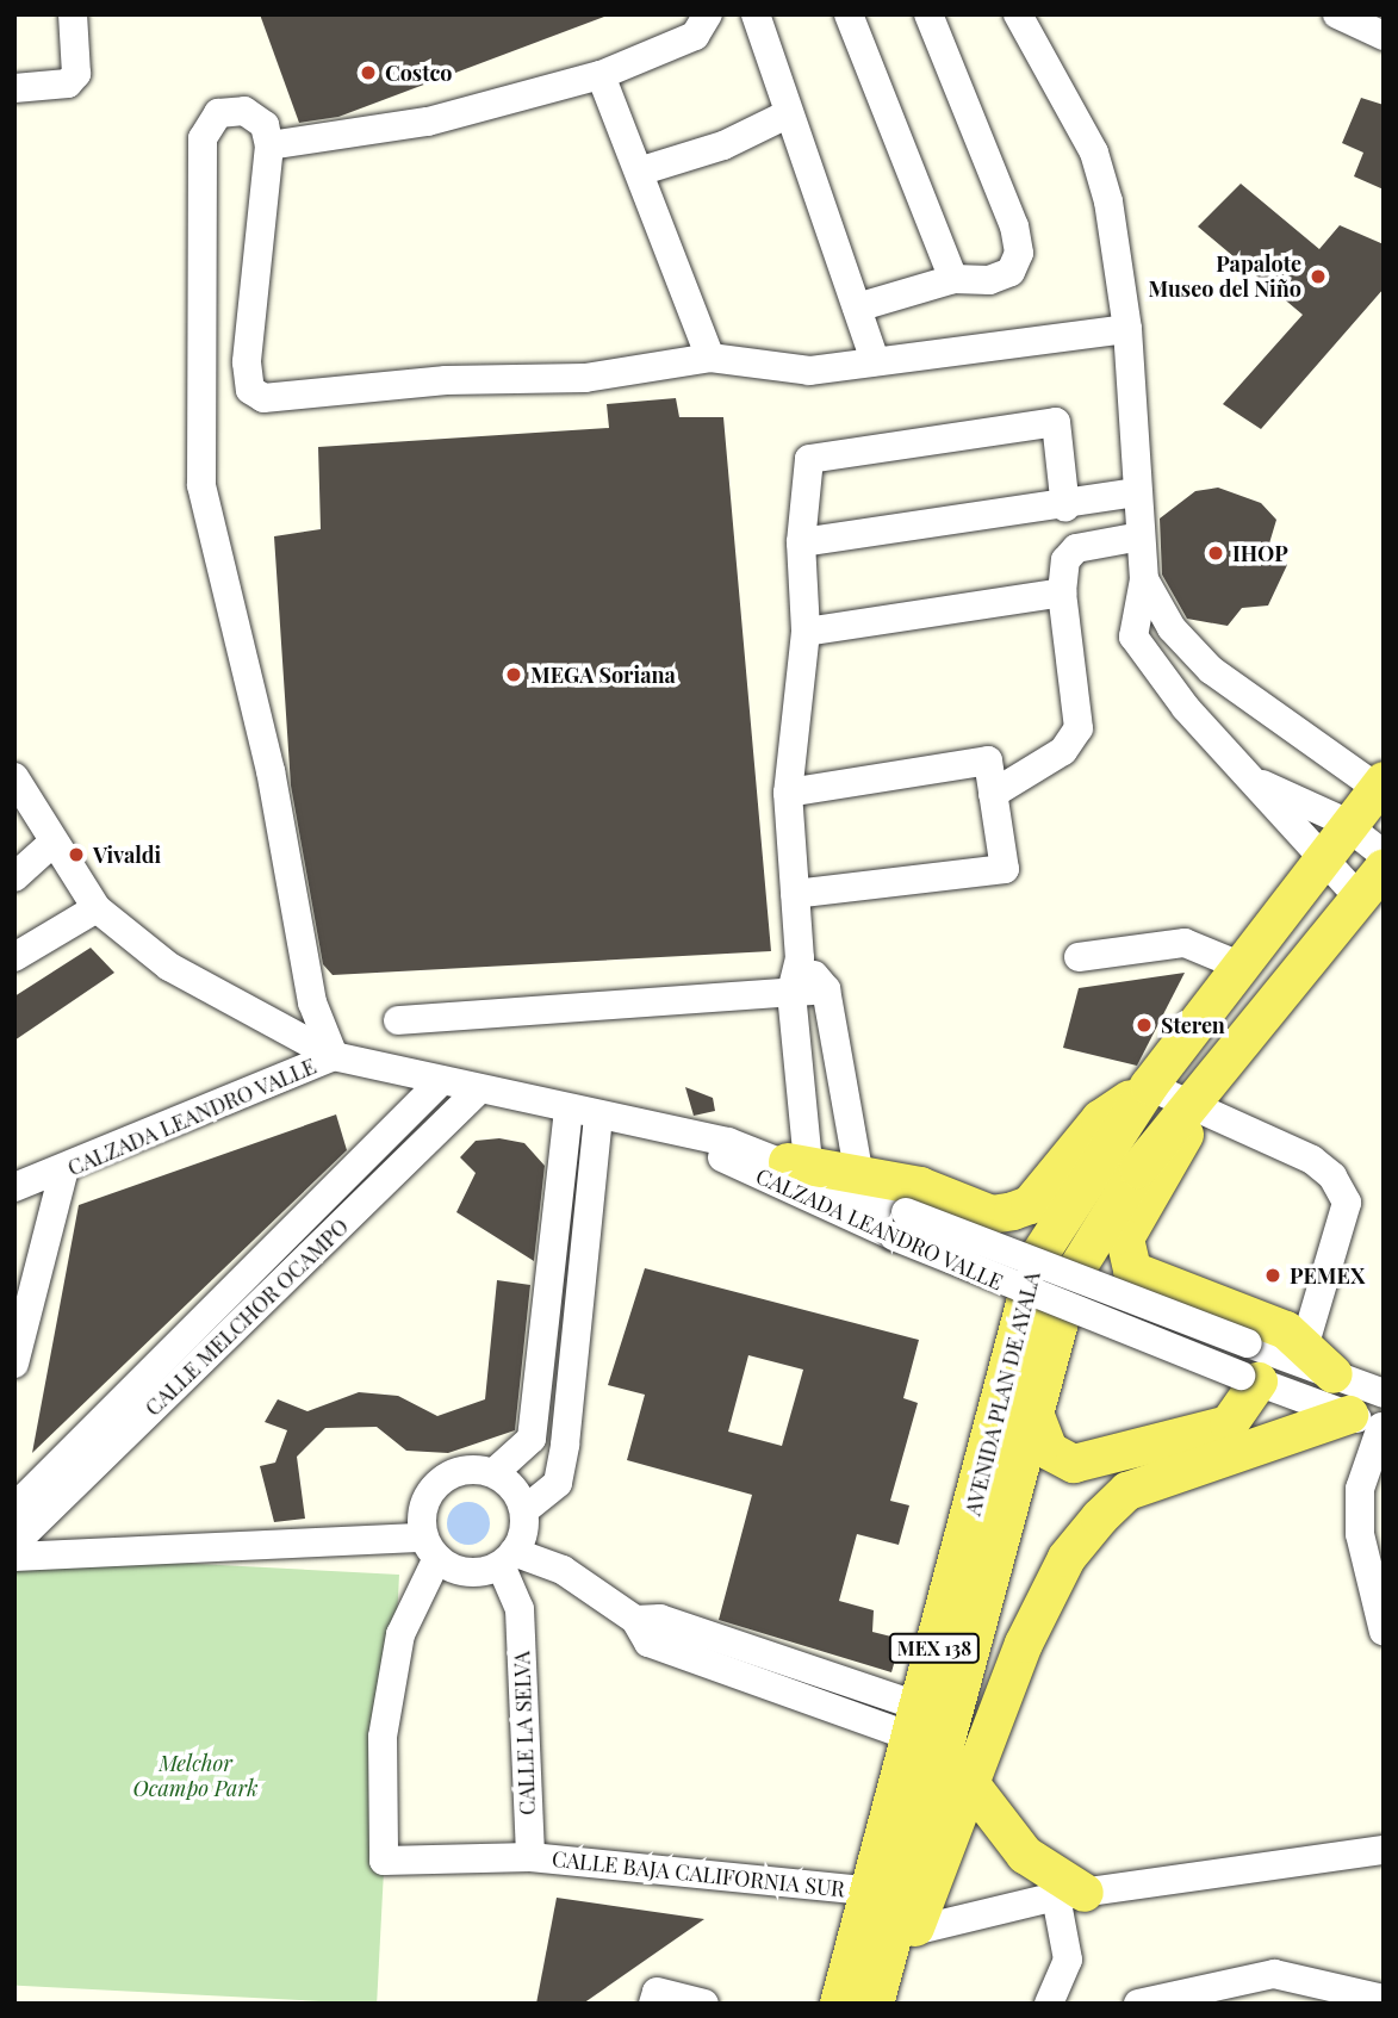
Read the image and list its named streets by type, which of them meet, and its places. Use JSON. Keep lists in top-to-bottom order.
{
  "streets": {
    "main road": ["AVENIDA PLAN DE AYALA", "MEX 138"],
    "street": [
      "CALZADA LEANDRO VALLE",
      "CALLE MELCHOR OCAMPO",
      "CALLE LA SELVA",
      "CALLE BAJA CALIFORNIA SUR"
    ]
  },
  "crossings": [
    ["CALZADA LEANDRO VALLE", "CALLE MELCHOR OCAMPO"],
    ["AVENIDA PLAN DE AYALA", "CALLE BAJA CALIFORNIA SUR"],
    ["CALLE LA SELVA", "CALLE BAJA CALIFORNIA SUR"]
  ],
  "parks": ["Melchor Ocampo Park"],
  "places": [
    "Costco",
    "Papalote Museo del Niño",
    "IHOP",
    "MEGA Soriana",
    "Vivaldi",
    "Steren",
    "PEMEX"
  ]
}
